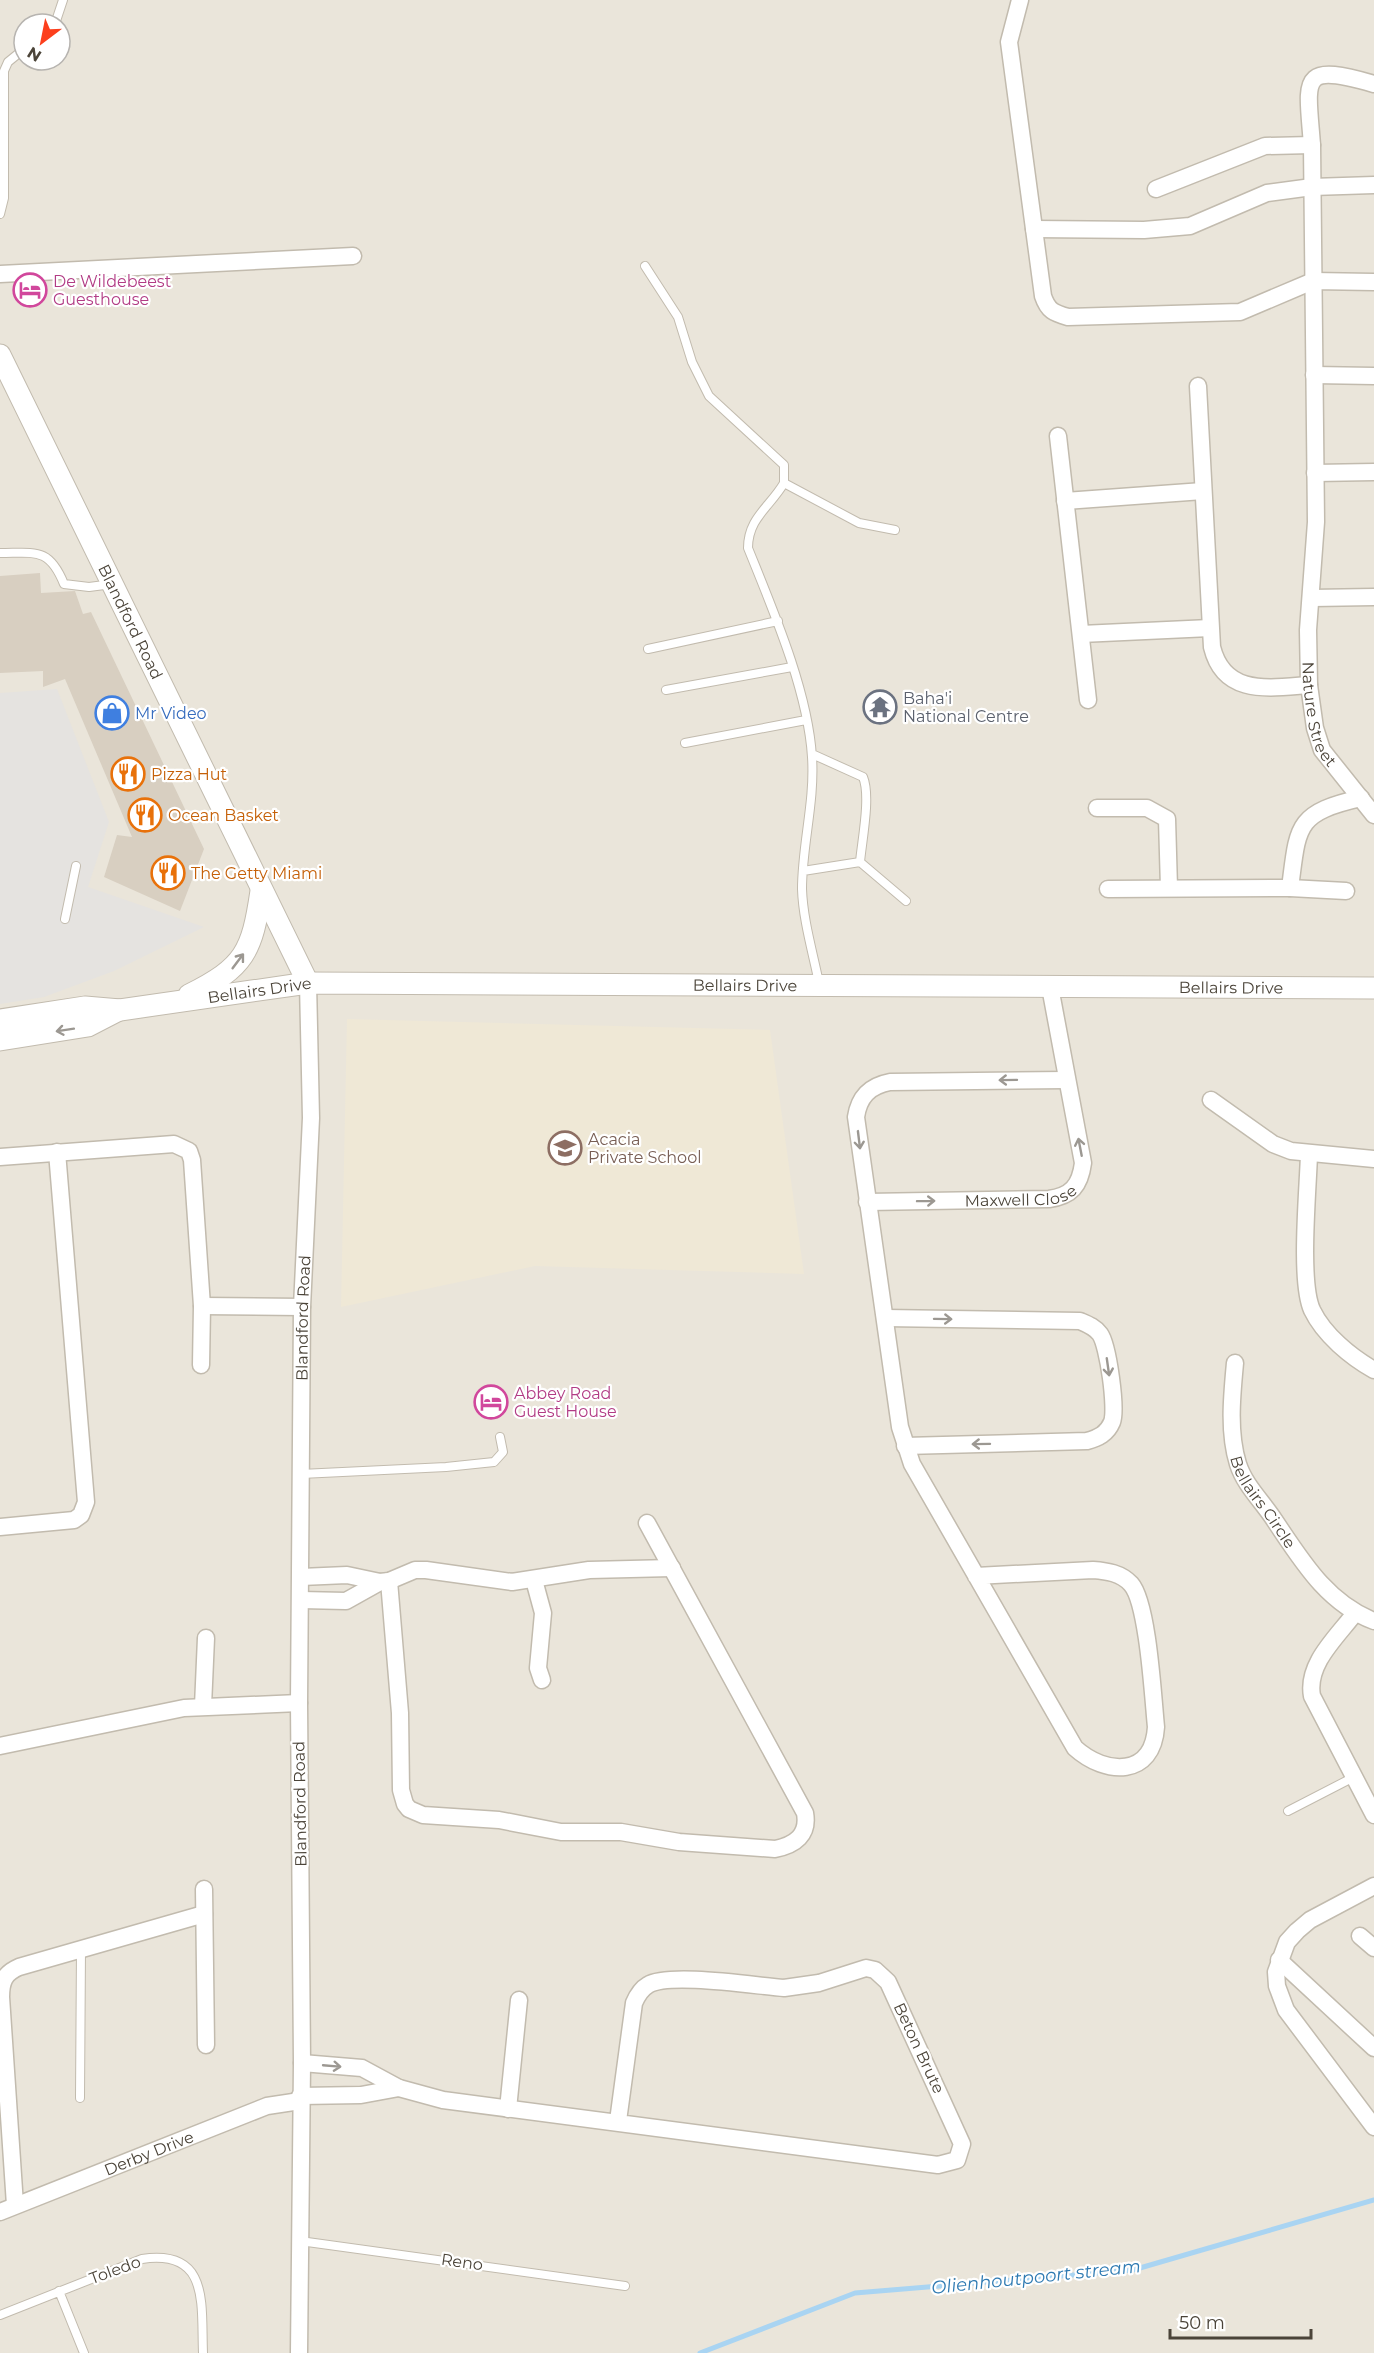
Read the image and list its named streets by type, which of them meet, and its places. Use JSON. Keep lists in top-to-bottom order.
{
  "streets": {
    "street": [
      "Blandford Road",
      "Nature Street",
      "Bellairs Drive",
      "Maxwell Close",
      "Bellairs Circle",
      "Beton Brute",
      "Derby Drive"
    ],
    "lane": ["Reno", "Toledo"]
  },
  "crossings": [
    ["Blandford Road", "Bellairs Drive"],
    ["Blandford Road", "Beton Brute"],
    ["Blandford Road", "Derby Drive"],
    ["Blandford Road", "Reno"],
    ["Bellairs Drive", "Maxwell Close"],
    ["Beton Brute", "Derby Drive"]
  ],
  "water": ["Olienhoutpoort stream"],
  "places": {
    "hotel": ["De Wildebeest Guesthouse", "Abbey Road Guest House"],
    "temple": ["Baha'i National Centre"],
    "shop": ["Mr Video"],
    "restaurant": ["Pizza Hut", "Ocean Basket", "The Getty Miami"],
    "school or university": ["Acacia Private School"]
  },
  "scale_bar": "50 m",
  "north": "bottom left"
}
